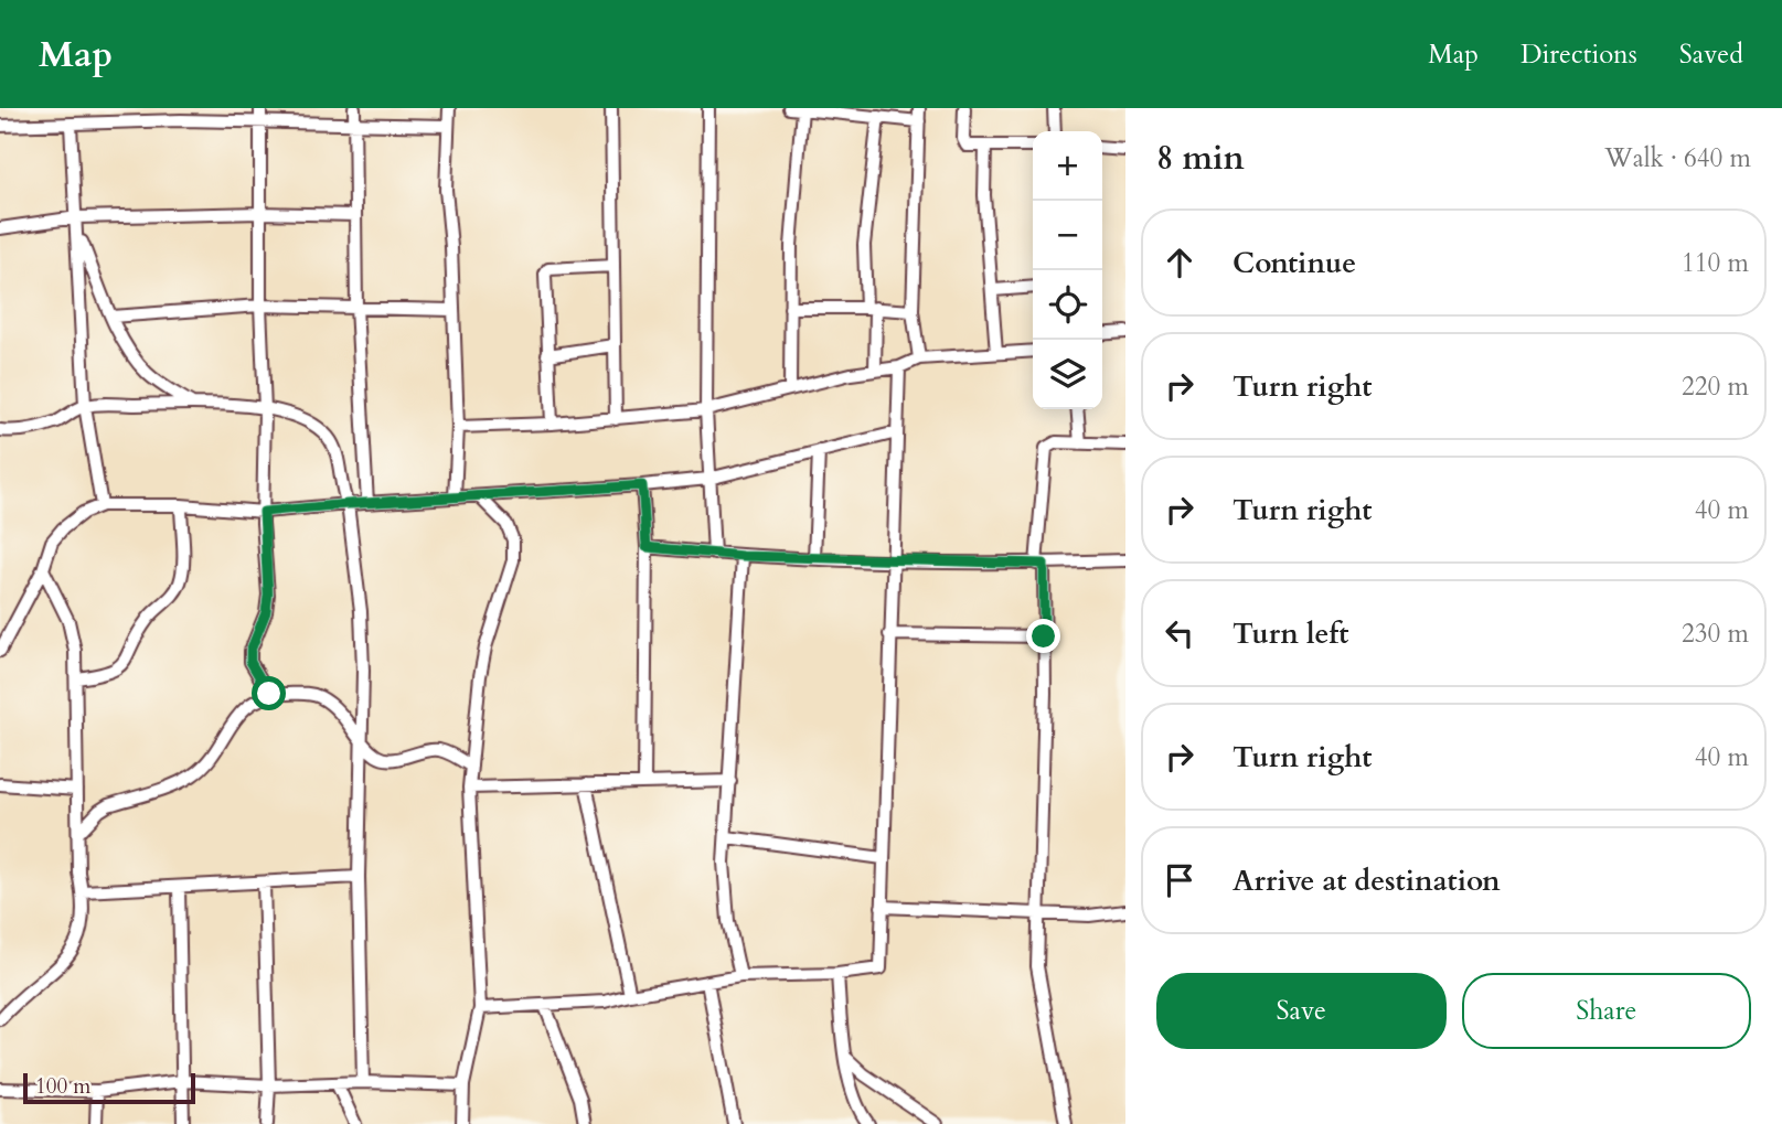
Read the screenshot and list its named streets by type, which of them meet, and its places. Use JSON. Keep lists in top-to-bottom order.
{
  "scale_bar": "100 m",
  "page": {
    "header": "Map",
    "nav": ["Map", "Directions", "Saved"],
    "heading": ["8 min", "Walk · 640 m"],
    "map_buttons": ["+", "−"],
    "list": [
      ["Continue", "110 m"],
      ["Turn right", "220 m"],
      ["Turn right", "40 m"],
      ["Turn left", "230 m"],
      ["Turn right", "40 m"],
      "Arrive at destination"
    ],
    "buttons": ["Save", "Share"],
    "scale": "100 m"
  }
}
